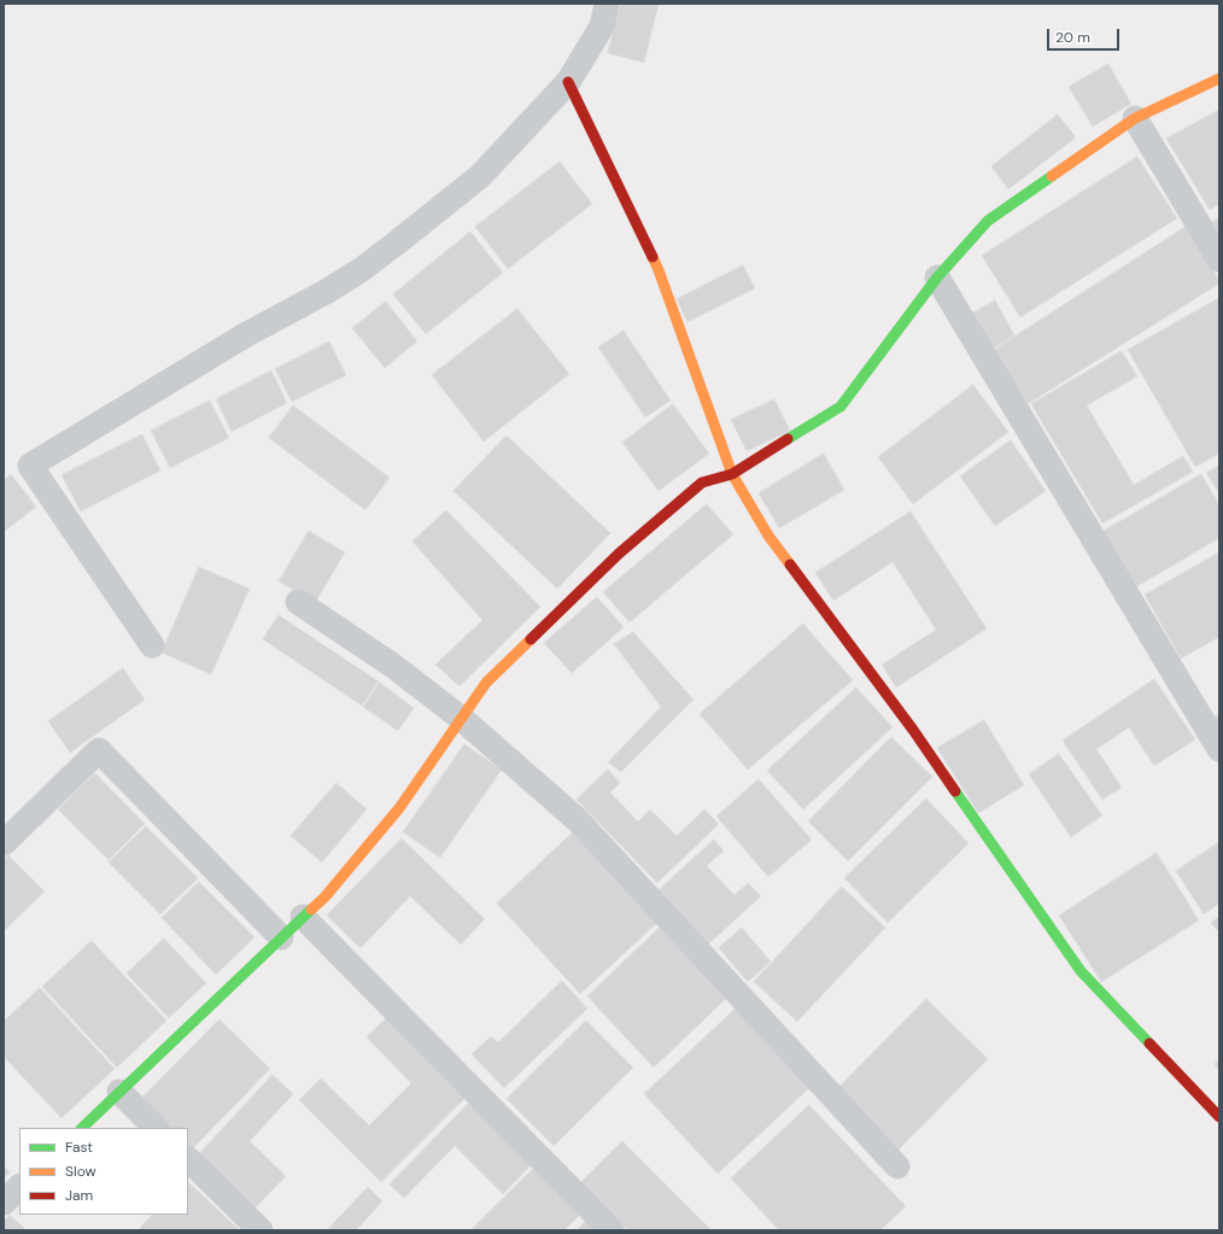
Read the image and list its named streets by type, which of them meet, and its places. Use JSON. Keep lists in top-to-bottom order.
{
  "legend": ["Fast", "Slow", "Jam"],
  "scale_bar": "20 m"
}
